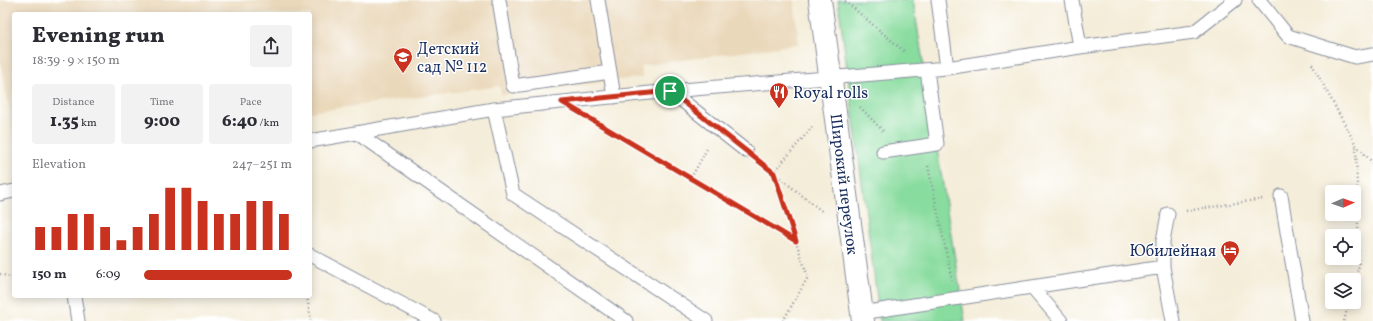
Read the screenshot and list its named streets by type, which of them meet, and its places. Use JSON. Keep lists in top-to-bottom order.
{
  "streets": {
    "street": ["Широкий переулок"]
  },
  "places": {
    "school or university": ["Детский сад № 112"],
    "restaurant": ["Royal rolls"],
    "hotel": ["Юбилейная"]
  },
  "north": "right",
  "page": {
    "heading": ["Evening run", "18:39 · 9 × 150 m"],
    "stats": [
      ["Distance", "1.35 km"],
      ["Time", "9:00"],
      ["Pace", "6:40 /km"]
    ],
    "chart": ["Elevation", "247–251 m"],
    "list": [
      {
        "name": "150 m",
        "note": "6:09"
      }
    ]
  }
}
